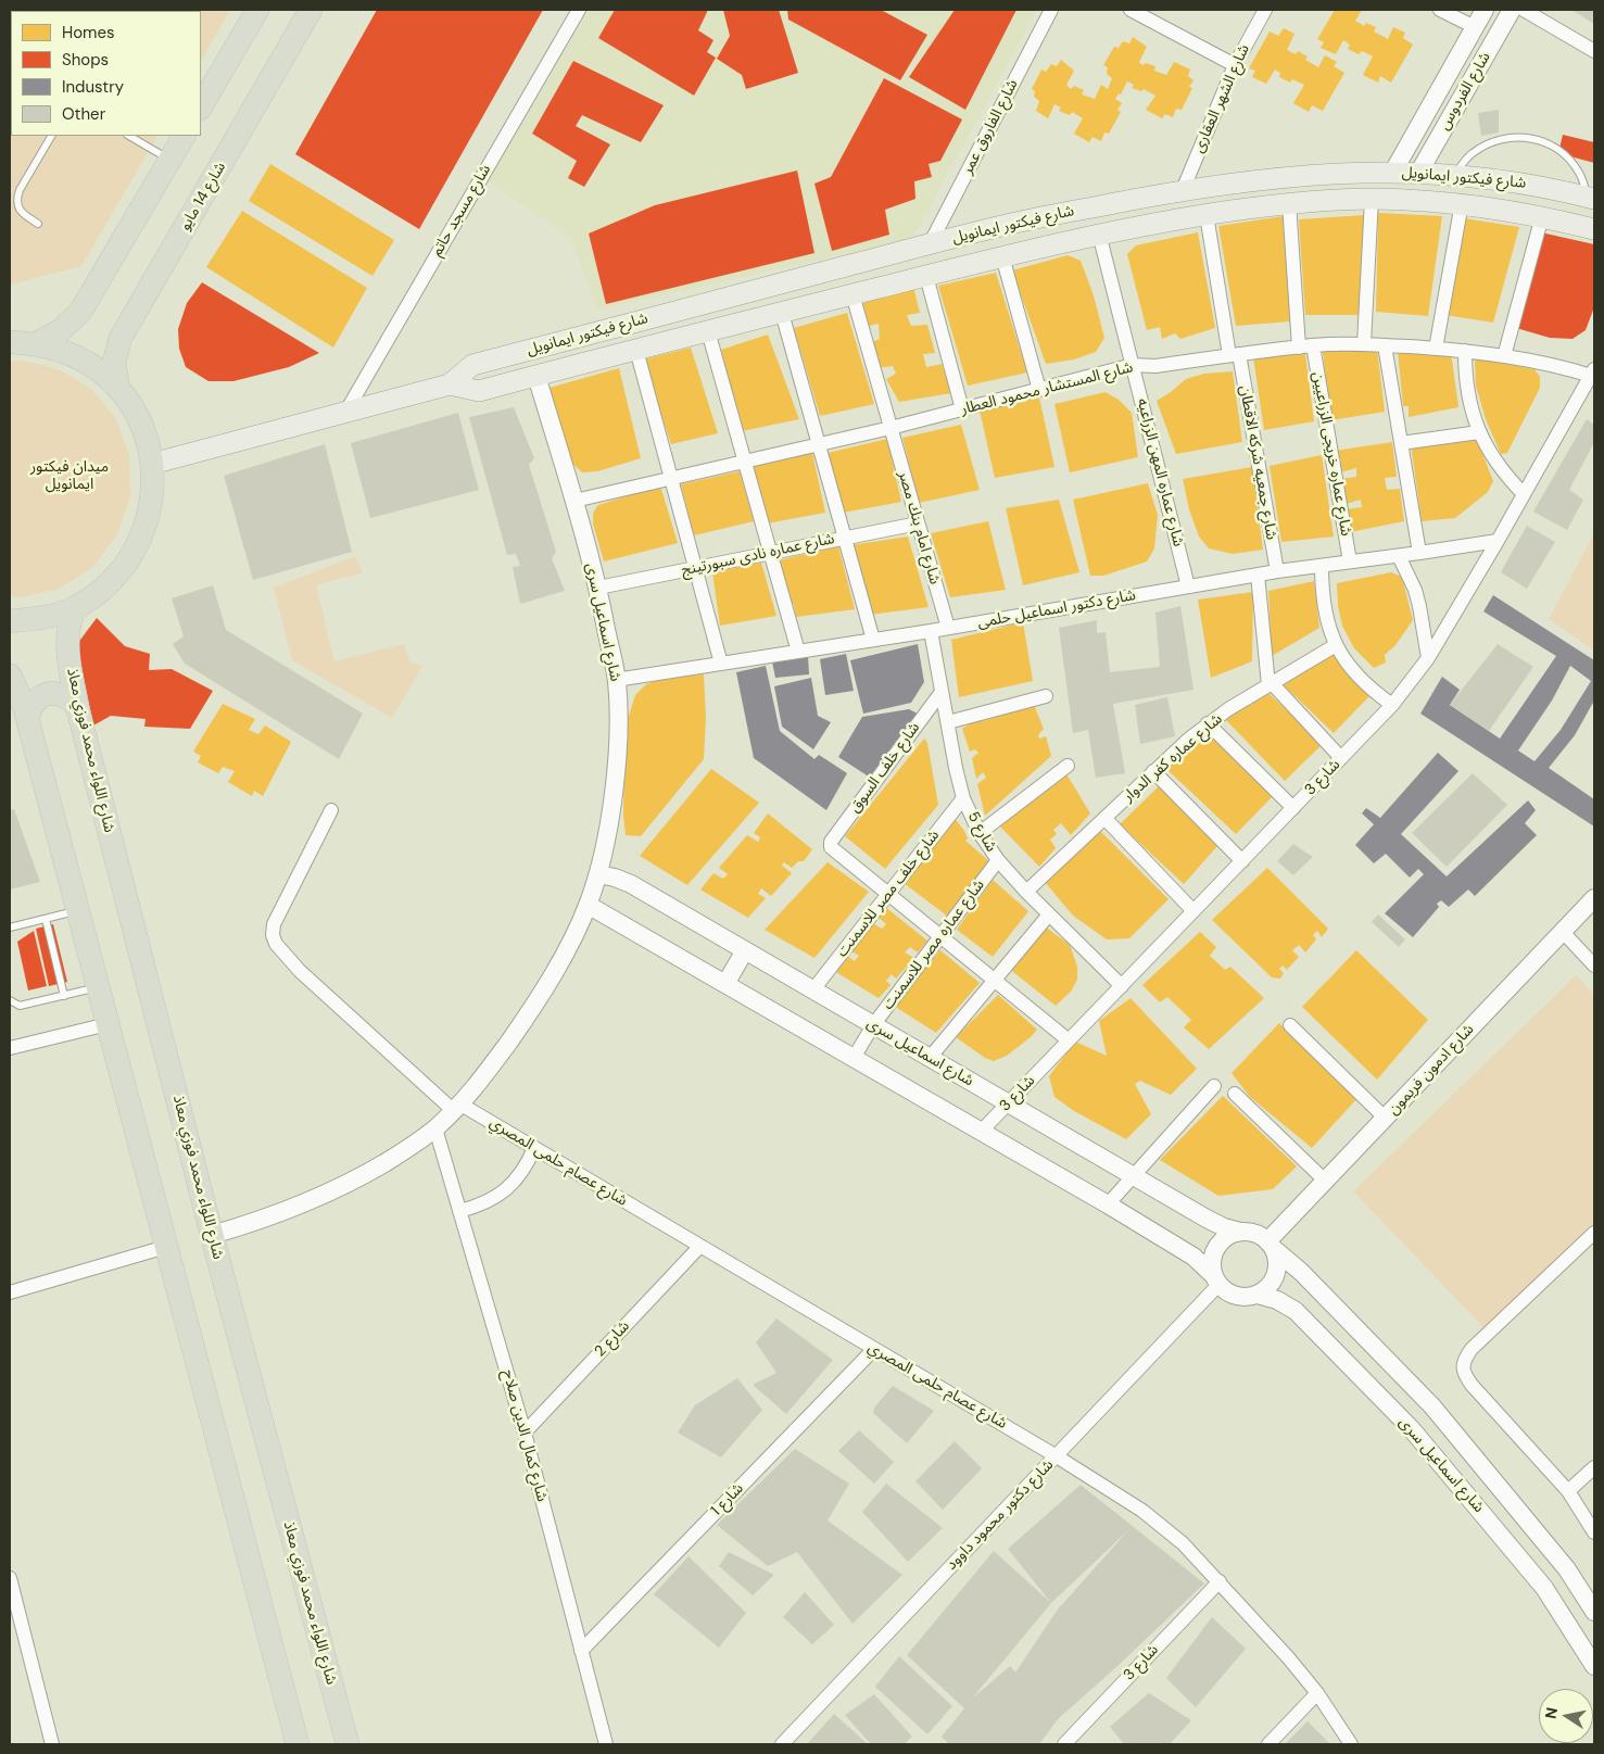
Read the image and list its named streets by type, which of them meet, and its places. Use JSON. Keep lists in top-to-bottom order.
{
  "streets": {
    "main road": ["شارع فيكتور ايمانويل", "شارع 14 مايو", "شارع اللواء محمد فوزي معاذ"],
    "street": [
      "شارع الفردوس",
      "شارع الشهر العقارى",
      "شارع الفاروق عمر",
      "شارع مسجد حاتم",
      "شارع المستشار محمود العطار",
      "شارع عماره خريجى الزراعيين",
      "شارع جمعيه شركه الاقطان",
      "شارع عماره المهن الزراعيه",
      "شارع امام بنك مصر",
      "شارع عماره نادى سبورتينج",
      "شارع دكتور اسماعيل حلمى",
      "شارع اسماعيل سرى",
      "شارع عماره كفر الدوار",
      "شارع خلف السوق",
      "شارع 3",
      "شارع 5",
      "شارع خلف مصر للاسمنت",
      "شارع عماره مصر للاسمنت",
      "شارع ادمون فريمون",
      "شارع عصام حلمى المصري",
      "شارع 2",
      "شارع كمال الدين صلاح",
      "شارع 1",
      "شارع دكتور محمود داوود"
    ]
  },
  "crossings": [
    ["شارع الفردوس", "شارع فيكتور ايمانويل"],
    ["شارع الشهر العقارى", "شارع فيكتور ايمانويل"],
    ["شارع الفاروق عمر", "شارع فيكتور ايمانويل"],
    ["شارع فيكتور ايمانويل", "شارع مسجد حاتم"],
    ["شارع فيكتور ايمانويل", "شارع عماره خريجى الزراعيين"],
    ["شارع فيكتور ايمانويل", "شارع جمعيه شركه الاقطان"],
    ["شارع فيكتور ايمانويل", "شارع عماره المهن الزراعيه"],
    ["شارع فيكتور ايمانويل", "شارع امام بنك مصر"],
    ["شارع فيكتور ايمانويل", "شارع اسماعيل سرى"],
    ["شارع المستشار محمود العطار", "شارع عماره خريجى الزراعيين"],
    ["شارع المستشار محمود العطار", "شارع جمعيه شركه الاقطان"],
    ["شارع المستشار محمود العطار", "شارع عماره المهن الزراعيه"],
    ["شارع المستشار محمود العطار", "شارع امام بنك مصر"],
    ["شارع المستشار محمود العطار", "شارع اسماعيل سرى"],
    ["شارع المستشار محمود العطار", "شارع 3"],
    ["شارع عماره خريجى الزراعيين", "شارع دكتور اسماعيل حلمى"],
    ["شارع جمعيه شركه الاقطان", "شارع دكتور اسماعيل حلمى"],
    ["شارع عماره المهن الزراعيه", "شارع دكتور اسماعيل حلمى"],
    ["شارع امام بنك مصر", "شارع عماره نادى سبورتينج"],
    ["شارع امام بنك مصر", "شارع دكتور اسماعيل حلمى"],
    ["شارع عماره نادى سبورتينج", "شارع اسماعيل سرى"],
    ["شارع دكتور اسماعيل حلمى", "شارع اسماعيل سرى"],
    ["شارع دكتور اسماعيل حلمى", "شارع 3"],
    ["شارع دكتور اسماعيل حلمى", "شارع 5"],
    ["شارع اسماعيل سرى", "شارع اللواء محمد فوزي معاذ"],
    ["شارع اسماعيل سرى", "شارع 3"],
    ["شارع اسماعيل سرى", "شارع خلف مصر للاسمنت"],
    ["شارع اسماعيل سرى", "شارع عماره مصر للاسمنت"],
    ["شارع اسماعيل سرى", "شارع ادمون فريمون"],
    ["شارع اسماعيل سرى", "شارع عصام حلمى المصري"],
    ["شارع اسماعيل سرى", "شارع كمال الدين صلاح"],
    ["شارع اسماعيل سرى", "شارع دكتور محمود داوود"],
    ["شارع عماره كفر الدوار", "شارع 5"],
    ["شارع خلف السوق", "شارع 5"],
    ["شارع خلف السوق", "شارع خلف مصر للاسمنت"],
    ["شارع 3", "شارع 5"],
    ["شارع 3", "شارع عصام حلمى المصري"],
    ["شارع 5", "شارع خلف مصر للاسمنت"],
    ["شارع 5", "شارع عماره مصر للاسمنت"],
    ["شارع ادمون فريمون", "شارع دكتور محمود داوود"],
    ["شارع عصام حلمى المصري", "شارع 2"],
    ["شارع عصام حلمى المصري", "شارع 1"],
    ["شارع عصام حلمى المصري", "شارع دكتور محمود داوود"],
    ["شارع 2", "شارع كمال الدين صلاح"],
    ["شارع كمال الدين صلاح", "شارع 1"]
  ],
  "parks": ["ميدان فيكتور ايمانويل"],
  "legend": [
    "Homes",
    "Shops",
    "Industry",
    "Other"
  ],
  "north": "left"
}
